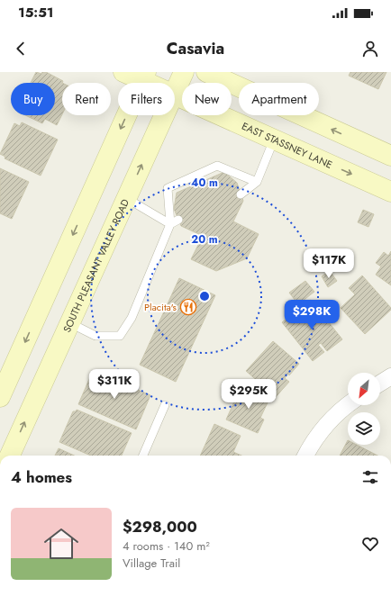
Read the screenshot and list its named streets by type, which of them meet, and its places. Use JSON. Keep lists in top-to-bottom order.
{
  "streets": {
    "street": ["EAST STASSNEY LANE", "SOUTH PLEASANT VALLEY ROAD"]
  },
  "places": {
    "restaurant": ["Placita's"]
  },
  "north": "bottom left",
  "page": {
    "status": "15:51",
    "header": "Casavia",
    "chip": [
      "Buy",
      "Rent",
      "Filters",
      "New",
      "Apartment"
    ],
    "price": [
      "$117K",
      "$298K",
      "$311K",
      "$295K"
    ],
    "heading": "4 homes",
    "list": [
      {
        "name": "$298,000",
        "note": "4 rooms · 140 m² · Village Trail"
      }
    ]
  },
  "rings": ["40 m", "20 m"]
}
